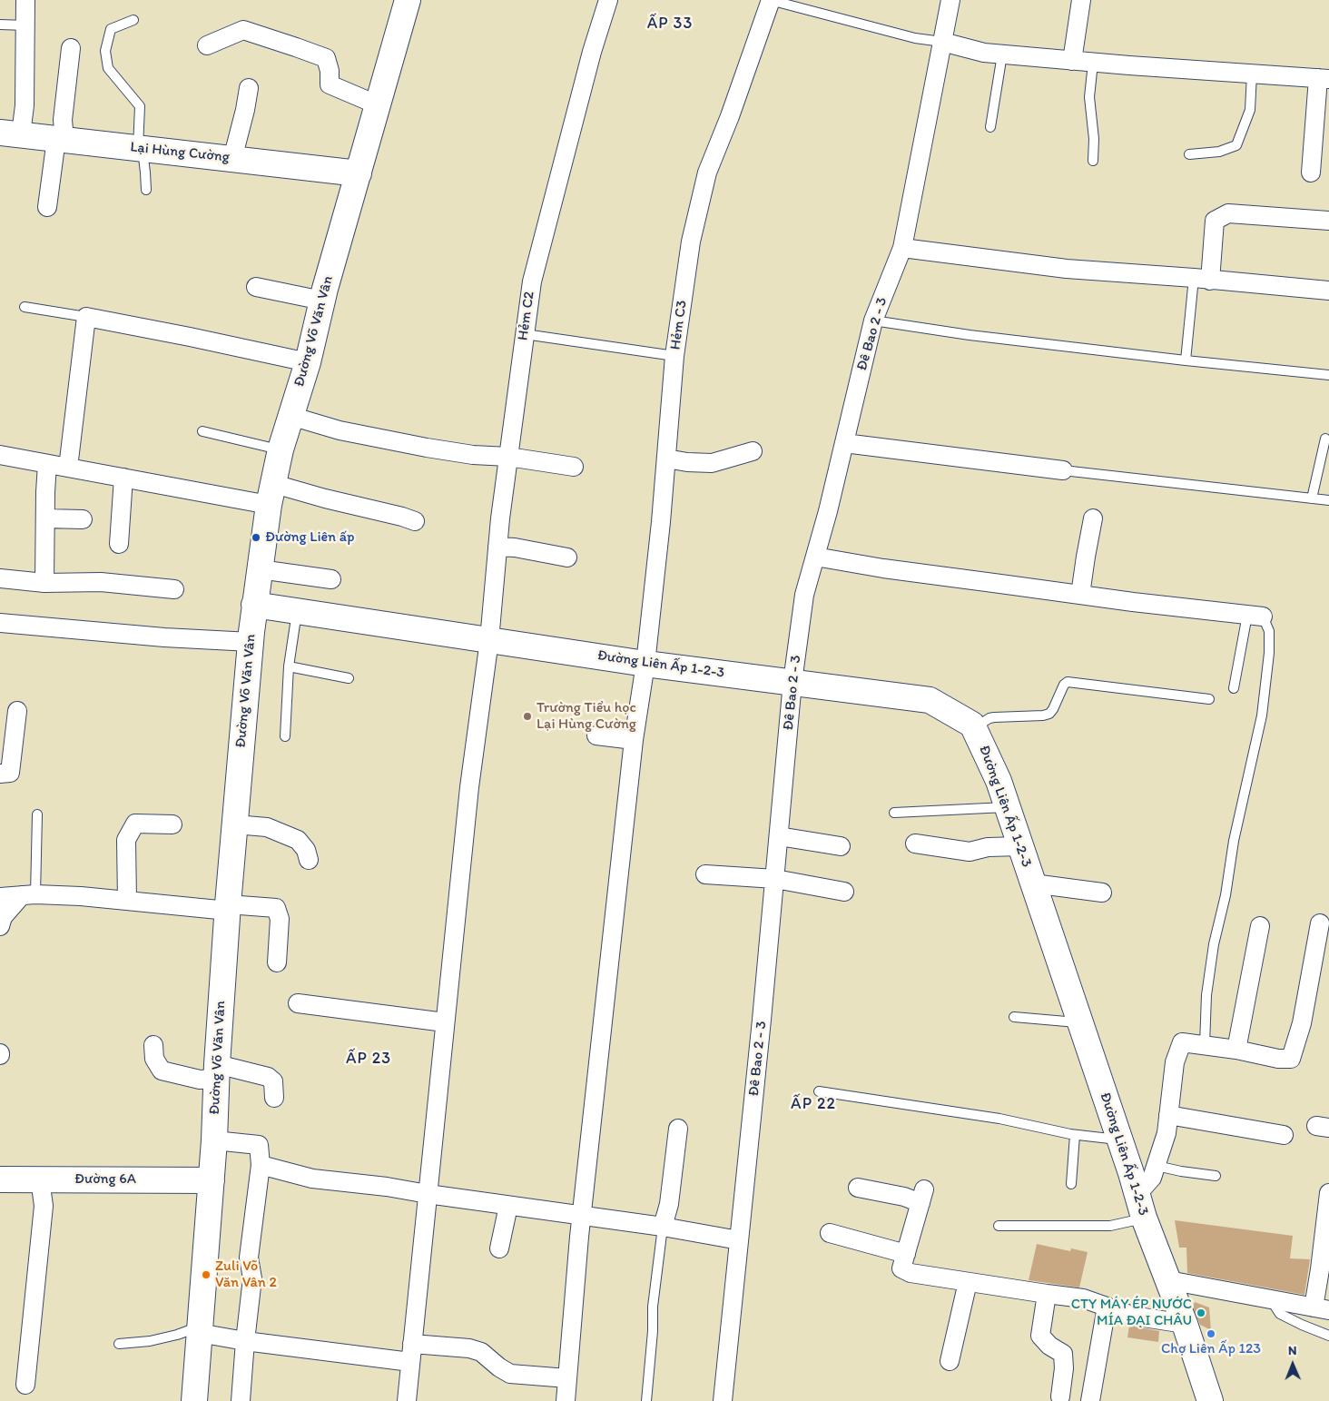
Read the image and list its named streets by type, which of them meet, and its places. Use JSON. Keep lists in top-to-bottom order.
{
  "streets": {
    "street": [
      "Lại Hùng Cường",
      "Hẻm C2",
      "Hẻm C3",
      "Đường Võ Văn Vân",
      "Đê Bao 2 - 3",
      "Đường Liên Ấp 1-2-3",
      "Đường 6A"
    ]
  },
  "crossings": [
    ["Lại Hùng Cường", "Đường Võ Văn Vân"],
    ["Hẻm C2", "Đường Liên Ấp 1-2-3"],
    ["Hẻm C3", "Đường Liên Ấp 1-2-3"],
    ["Đường Võ Văn Vân", "Đường Liên Ấp 1-2-3"],
    ["Đường Võ Văn Vân", "Đường 6A"],
    ["Đê Bao 2 - 3", "Đường Liên Ấp 1-2-3"]
  ],
  "districts": ["ẤP 33", "ẤP 23", "ẤP 22"],
  "places": [
    "Đường Liên ấp",
    "Trường Tiểu học Lại Hùng Cường",
    "Zuli Võ Văn Vân 2",
    "CTY MÁY ÉP NƯỚC MÍA ĐẠI CHÂU",
    "Chợ Liên Ấp 123"
  ],
  "north": "top"
}
